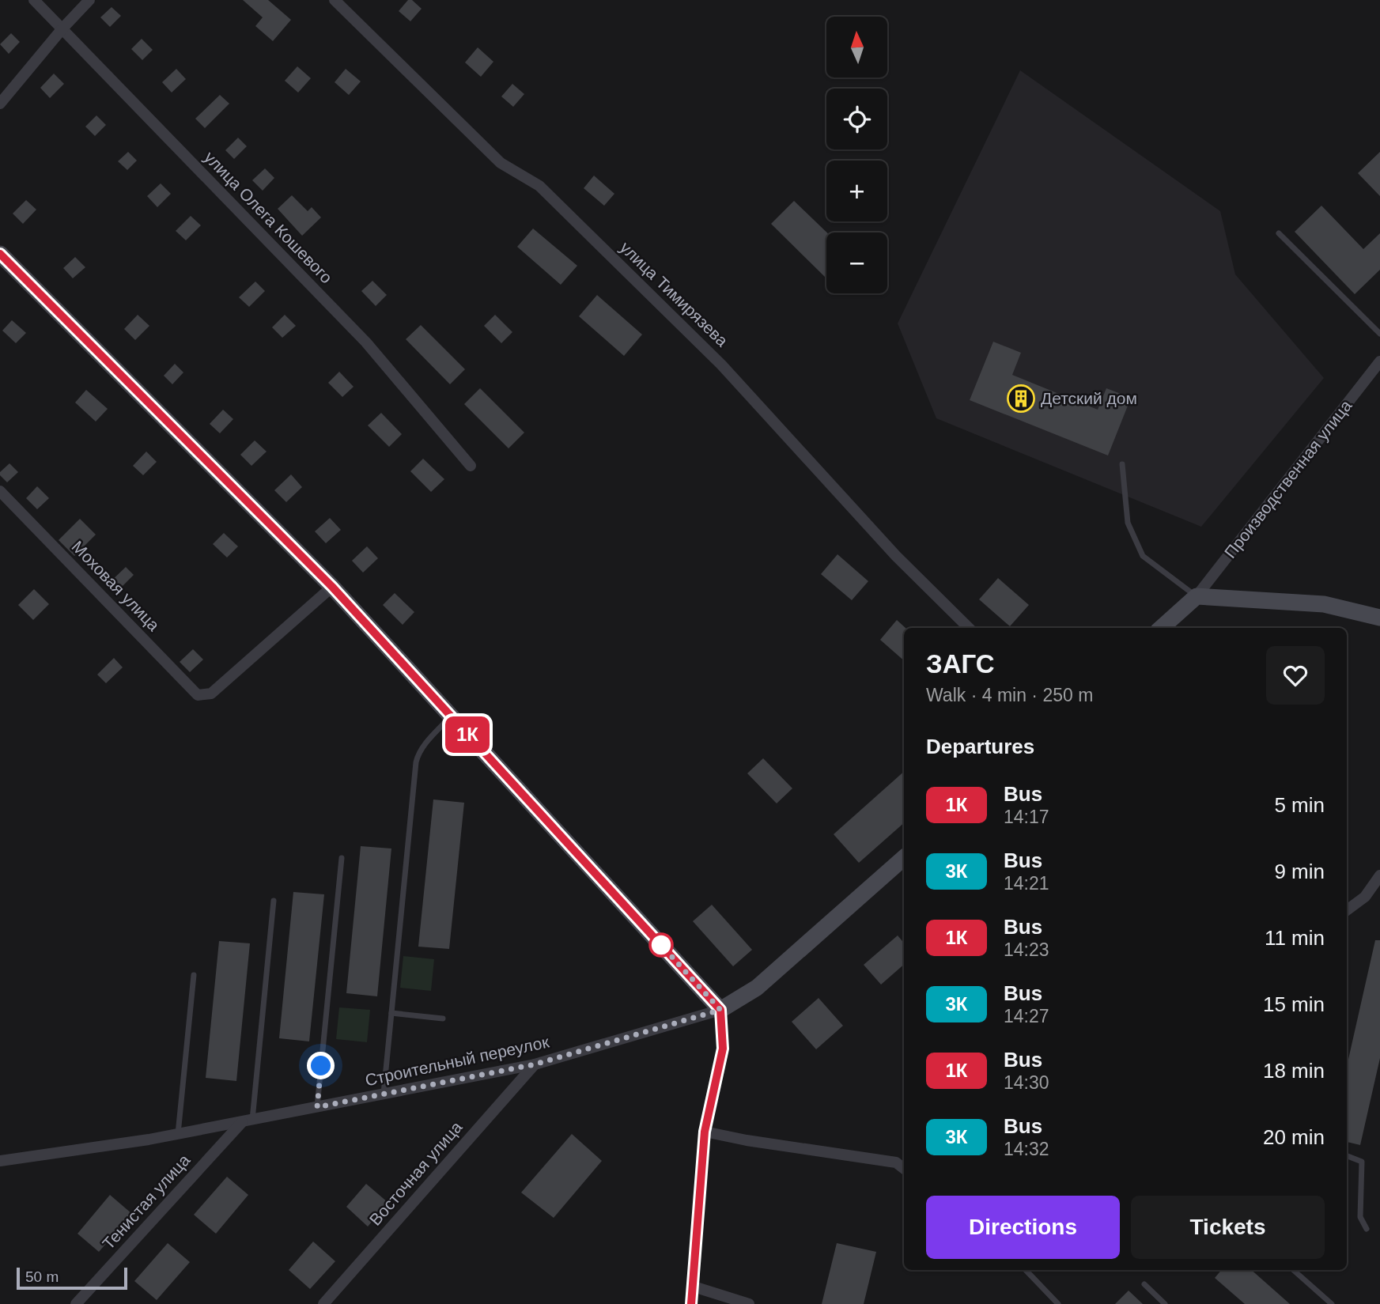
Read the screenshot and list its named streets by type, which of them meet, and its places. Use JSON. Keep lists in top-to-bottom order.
{
  "streets": {
    "street": [
      "улица Олега Кошевого",
      "улица Тимирязева",
      "Производственная улица",
      "Моховая улица",
      "Строительный переулок",
      "Восточная улица",
      "Тенистая улица"
    ]
  },
  "crossings": [
    ["Строительный переулок", "Восточная улица"],
    ["Строительный переулок", "Тенистая улица"]
  ],
  "places": {
    "building": ["Детский дом"]
  },
  "lines": ["bus line 1К"],
  "scale_bar": "50 m",
  "north": "top",
  "page": {
    "on_map": "1К",
    "map_buttons": ["+", "−"],
    "heading": [
      ["ЗАГС", "Walk · 4 min · 250 m"],
      "Departures"
    ],
    "list": [
      {
        "mark": "1К",
        "name": "Bus",
        "note": "14:17",
        "value": "5 min"
      },
      {
        "mark": "3К",
        "name": "Bus",
        "note": "14:21",
        "value": "9 min"
      },
      {
        "mark": "1К",
        "name": "Bus",
        "note": "14:23",
        "value": "11 min"
      },
      {
        "mark": "3К",
        "name": "Bus",
        "note": "14:27",
        "value": "15 min"
      },
      {
        "mark": "1К",
        "name": "Bus",
        "note": "14:30",
        "value": "18 min"
      },
      {
        "mark": "3К",
        "name": "Bus",
        "note": "14:32",
        "value": "20 min"
      }
    ],
    "buttons": ["Directions", "Tickets"],
    "scale": "50 m"
  }
}
